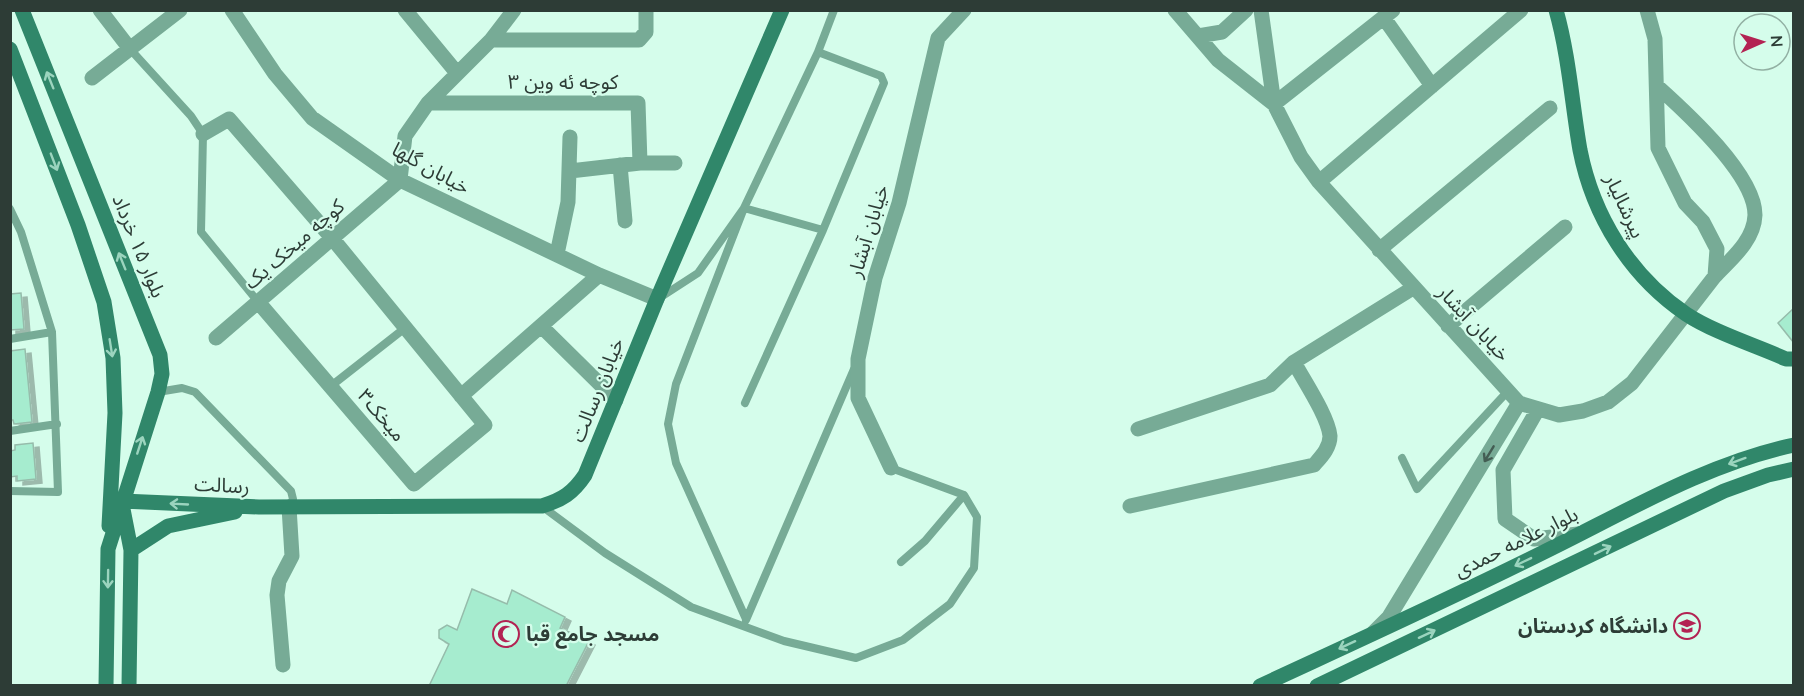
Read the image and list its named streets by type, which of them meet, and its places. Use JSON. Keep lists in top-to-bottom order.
{
  "streets": {
    "street": [
      "کوچه ئه وین ۳",
      "خیابان گلها",
      "پیرشالیار",
      "خیابان آبشار",
      "کوچه میخک یک",
      "بلوار ۱۵ خرداد",
      "خیابان رسالت",
      "میخک۳",
      "رسالت",
      "بلوار علامه حمدی"
    ]
  },
  "crossings": [
    ["خیابان گلها", "کوچه میخک یک"],
    ["خیابان گلها", "خیابان رسالت"],
    ["کوچه میخک یک", "میخک۳"],
    ["بلوار ۱۵ خرداد", "رسالت"],
    ["خیابان رسالت", "رسالت"]
  ],
  "places": {
    "school or university": ["دانشگاه کردستان"],
    "mosque": ["مسجد جامع قبا"]
  },
  "north": "right"
}
